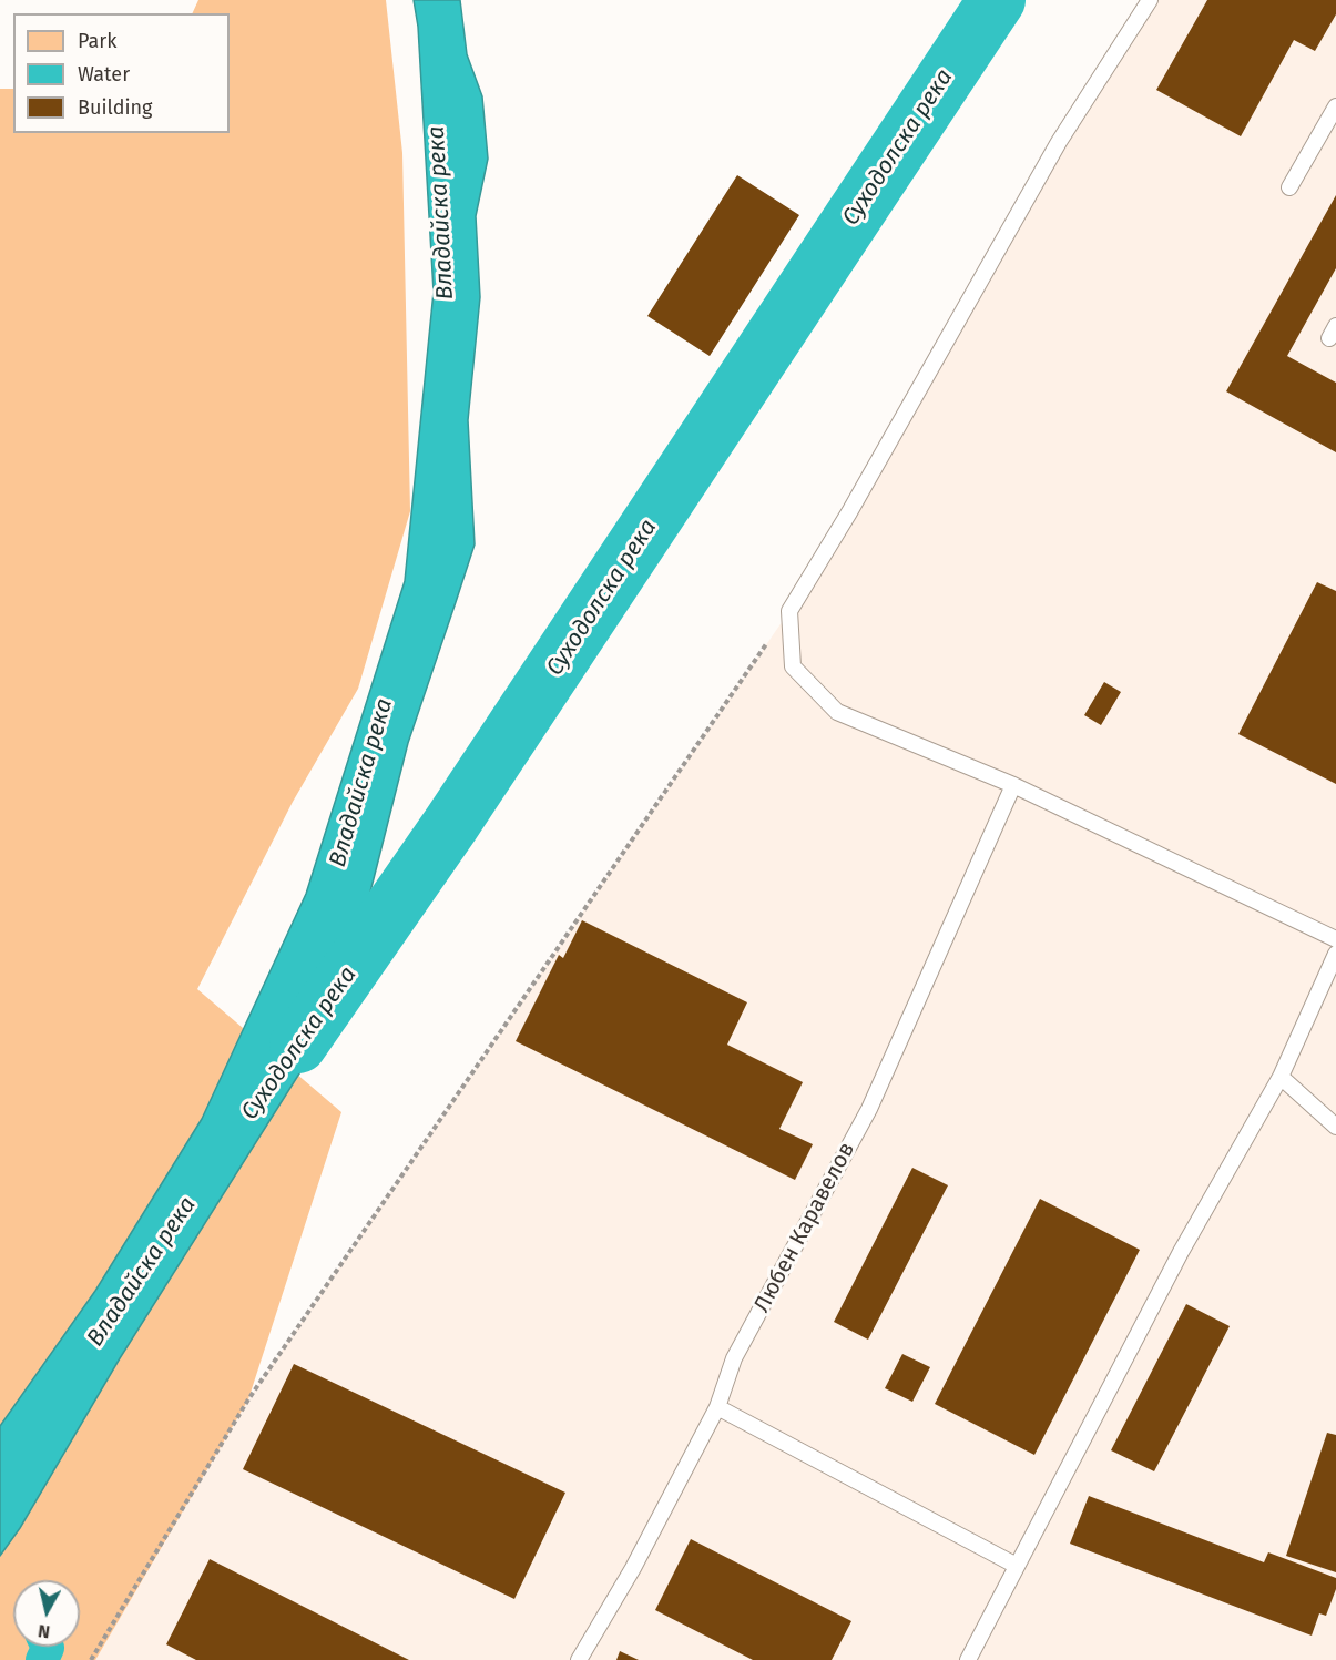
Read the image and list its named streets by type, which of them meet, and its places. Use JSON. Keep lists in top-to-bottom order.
{
  "streets": {
    "lane": ["Любен Каравелов"]
  },
  "water": ["Суходолска река", "Владайска река"],
  "legend": ["Park", "Water", "Building"],
  "north": "bottom"
}
